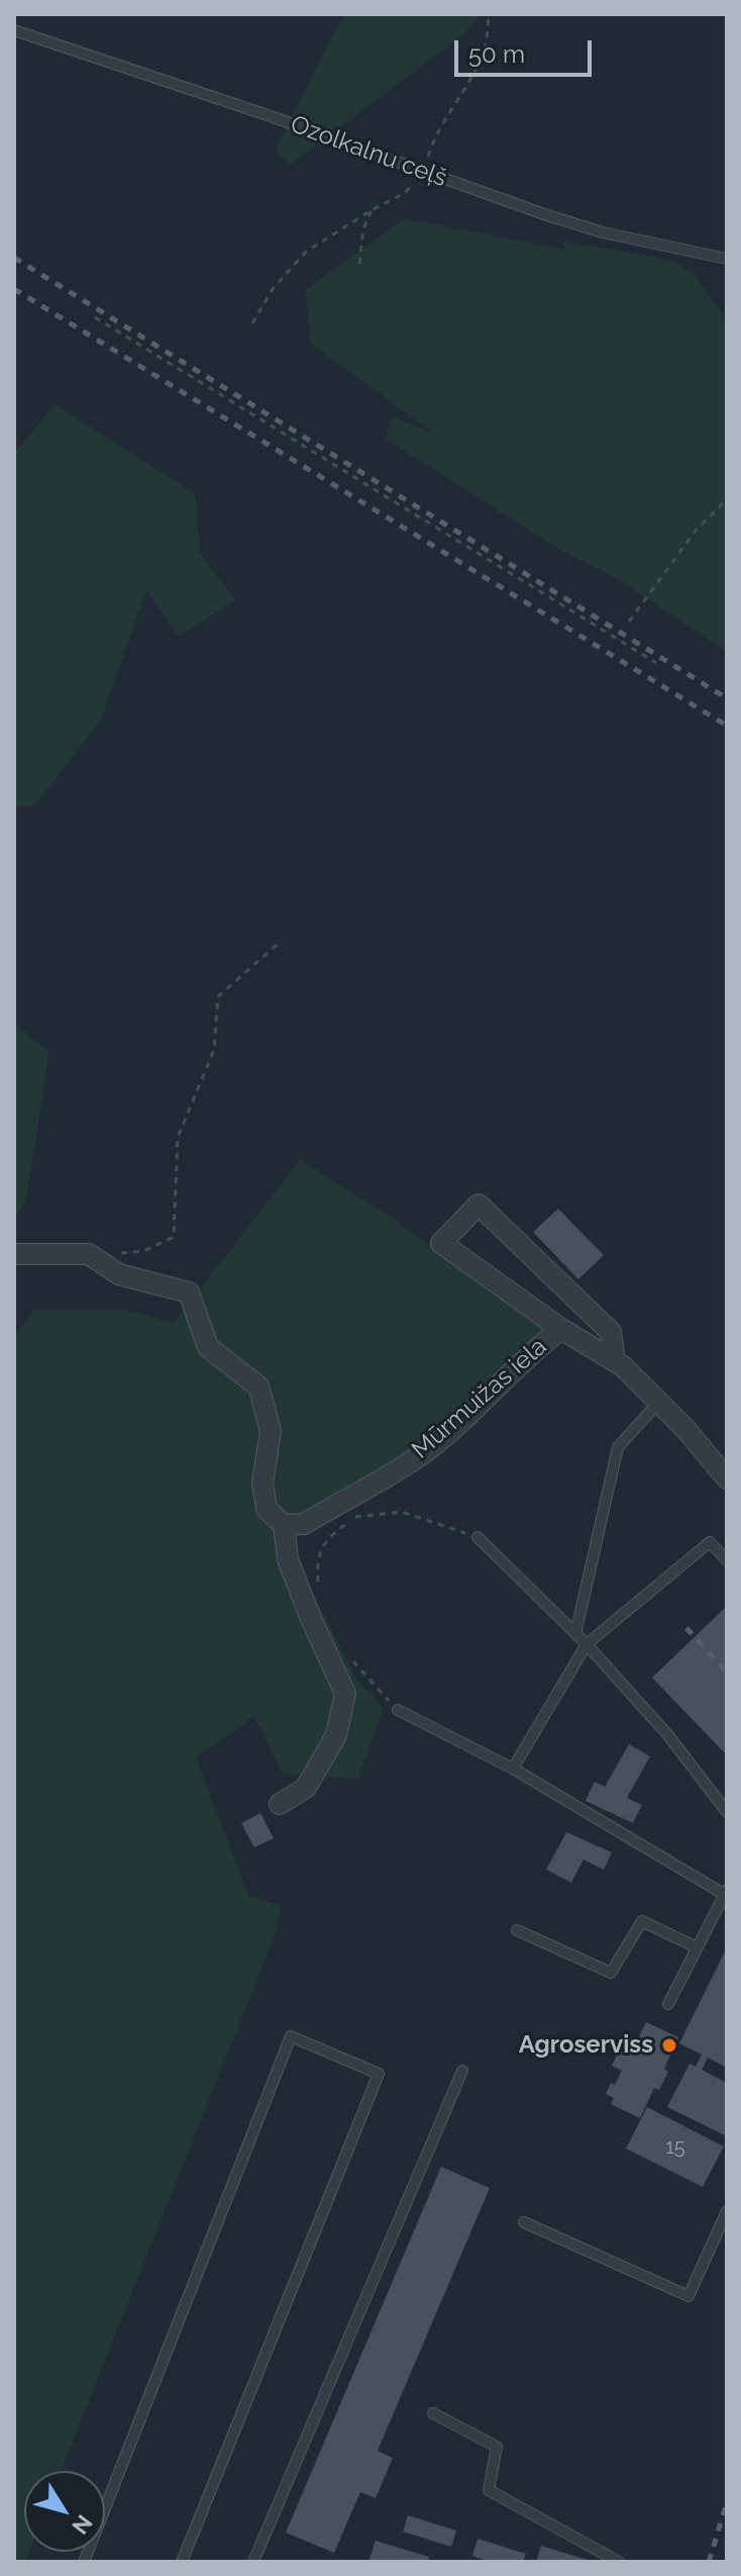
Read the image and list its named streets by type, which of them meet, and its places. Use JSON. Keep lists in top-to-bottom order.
{
  "streets": {
    "street": ["Mūrmuižas iela"],
    "lane": ["Ozolkalnu ceļš"]
  },
  "places": ["Agroserviss"],
  "house_numbers": ["15"],
  "scale_bar": "50 m",
  "north": "bottom right"
}
